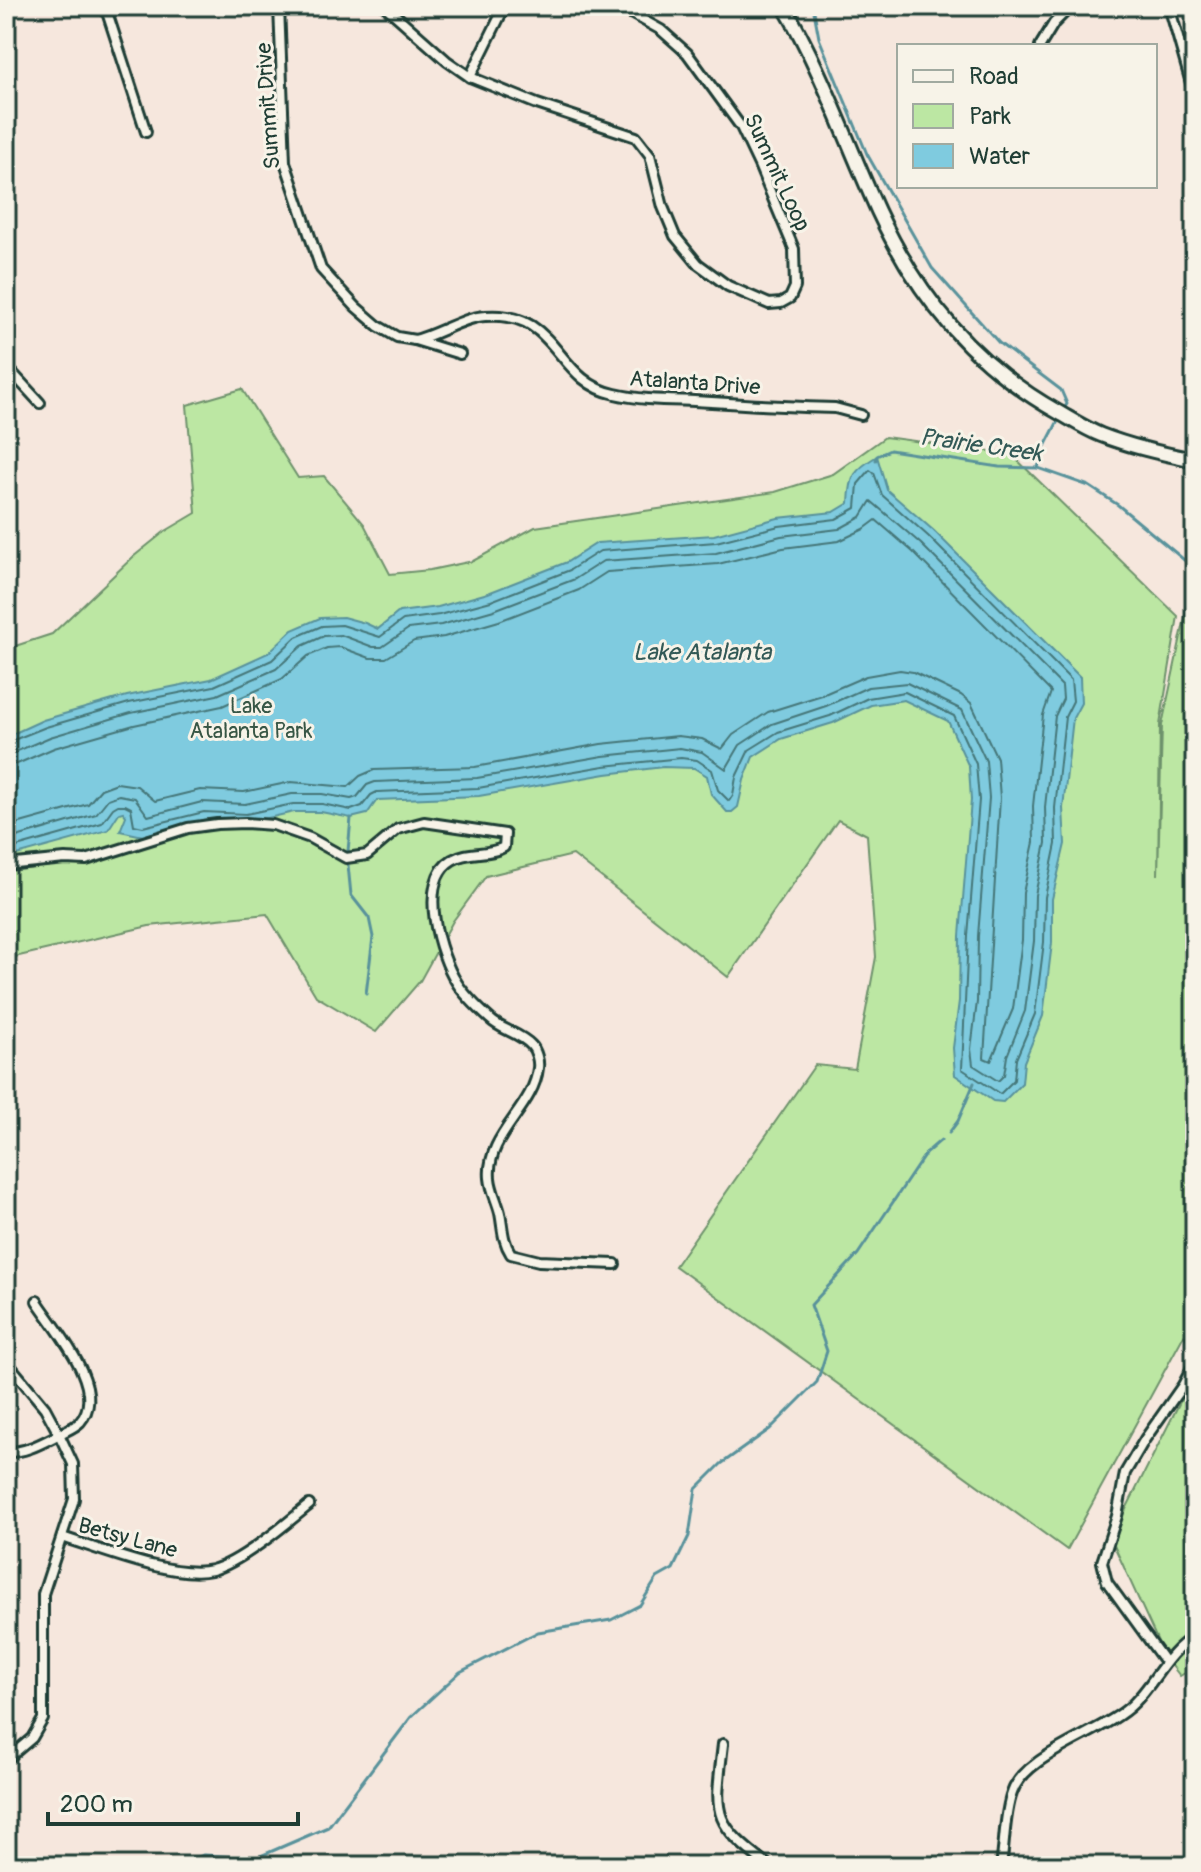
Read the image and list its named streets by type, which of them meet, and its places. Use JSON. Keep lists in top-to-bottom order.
{
  "streets": {
    "street": [
      "Summit Drive",
      "Summit Loop",
      "Atalanta Drive",
      "Betsy Lane"
    ]
  },
  "crossings": [
    ["Summit Drive", "Atalanta Drive"]
  ],
  "water": ["Prairie Creek", "Lake Atalanta"],
  "parks": ["Lake Atalanta Park"],
  "legend": ["Road", "Park", "Water"],
  "scale_bar": "200 m"
}
